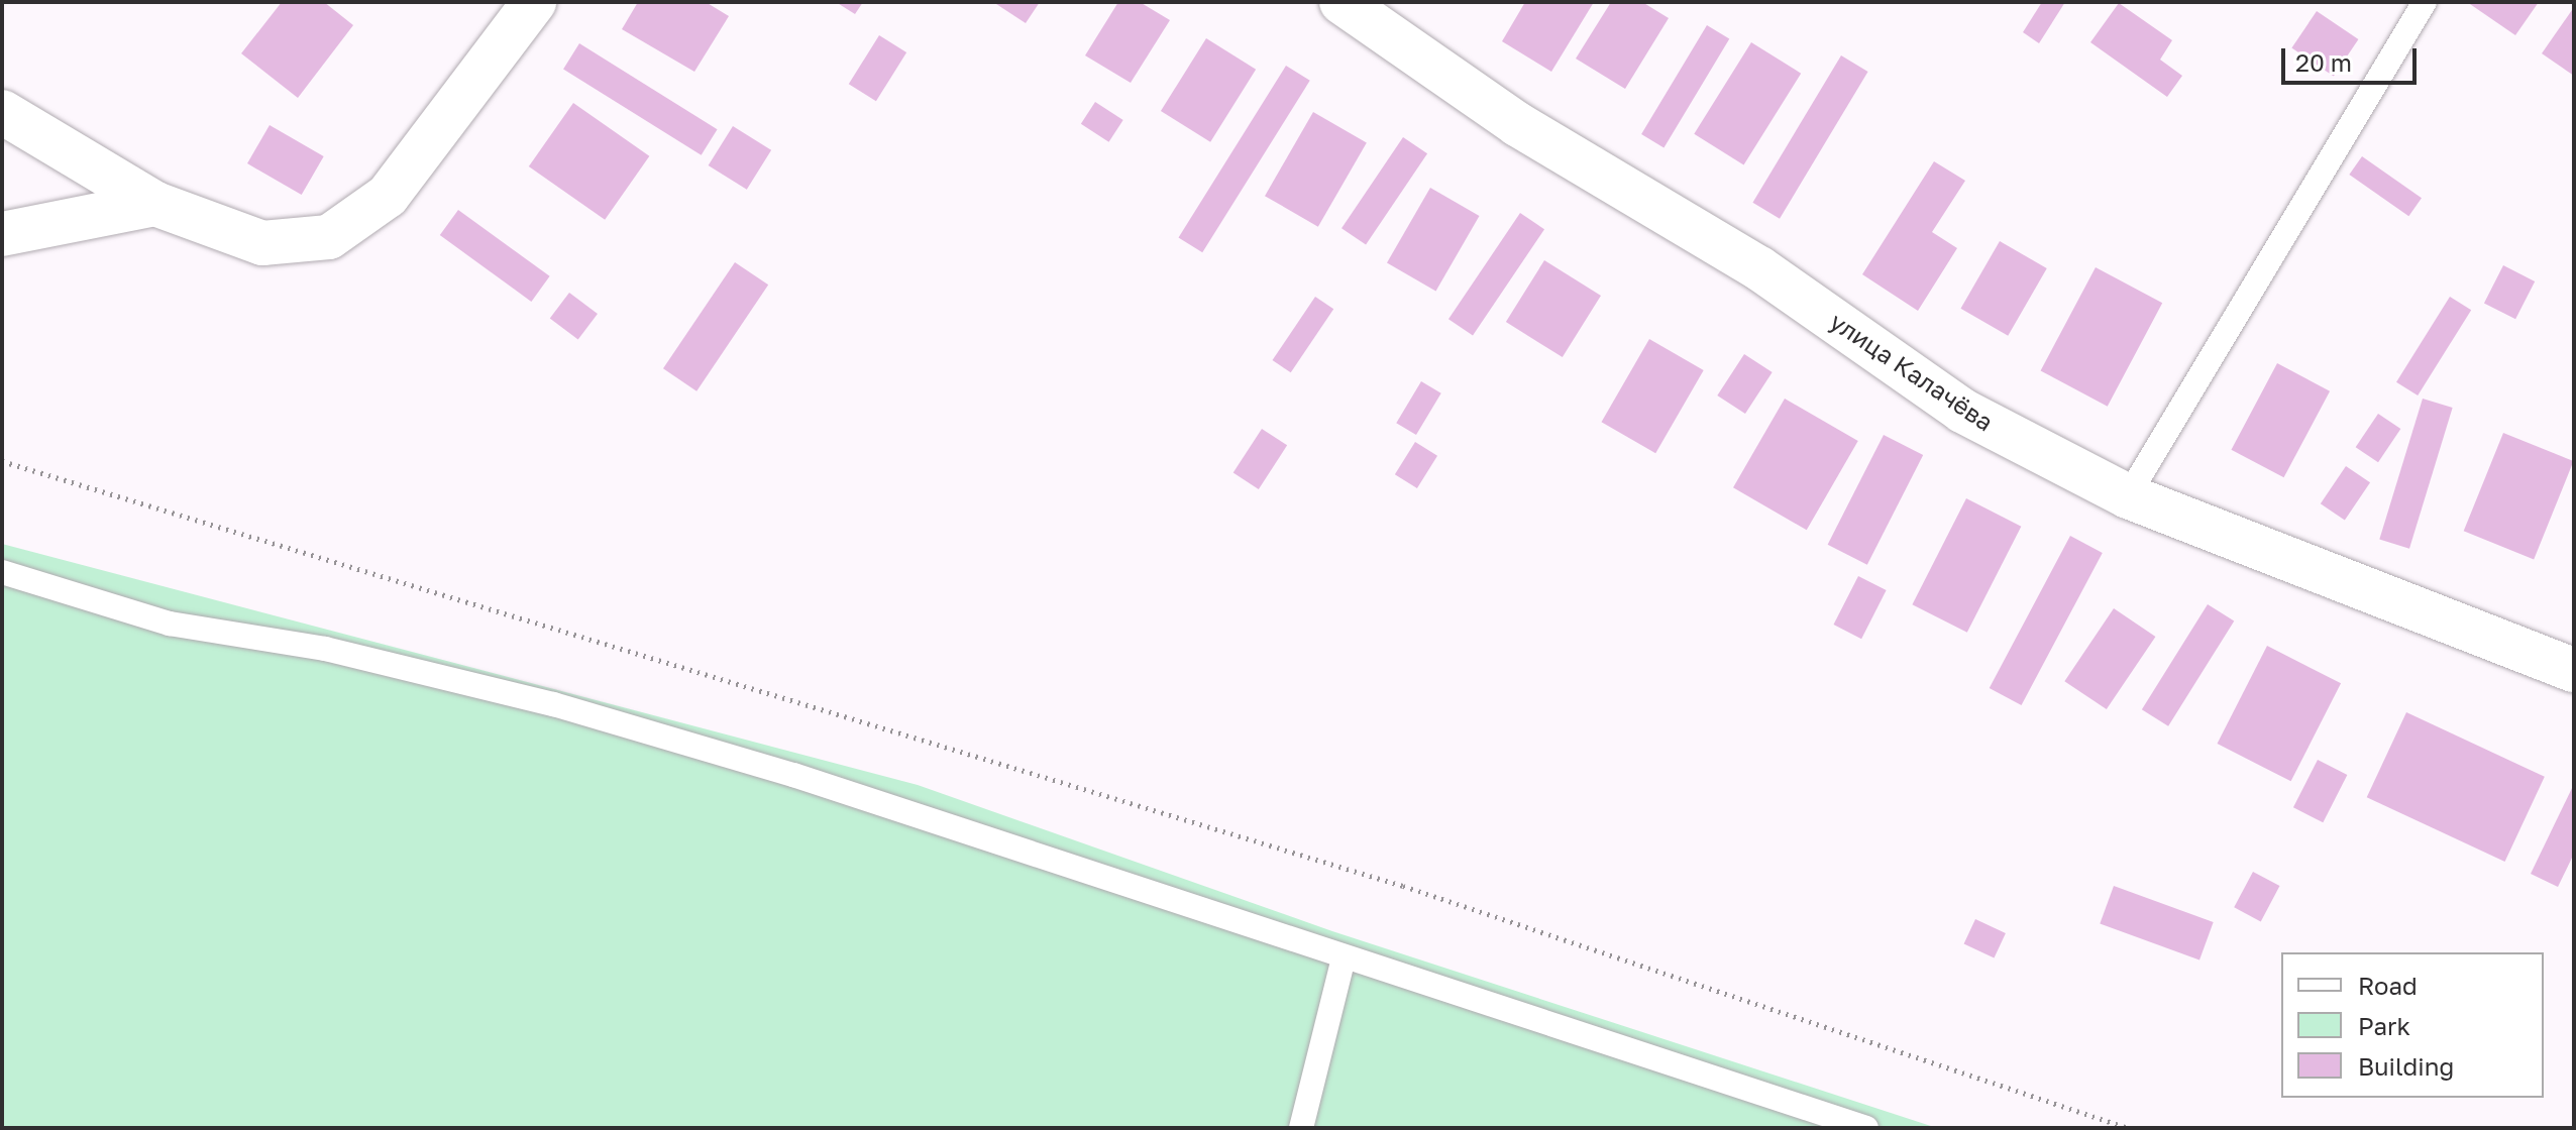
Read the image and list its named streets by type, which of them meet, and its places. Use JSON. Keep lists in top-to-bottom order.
{
  "streets": {
    "street": ["улица Калачёва"]
  },
  "legend": ["Road", "Park", "Building"],
  "scale_bar": "20 m"
}
